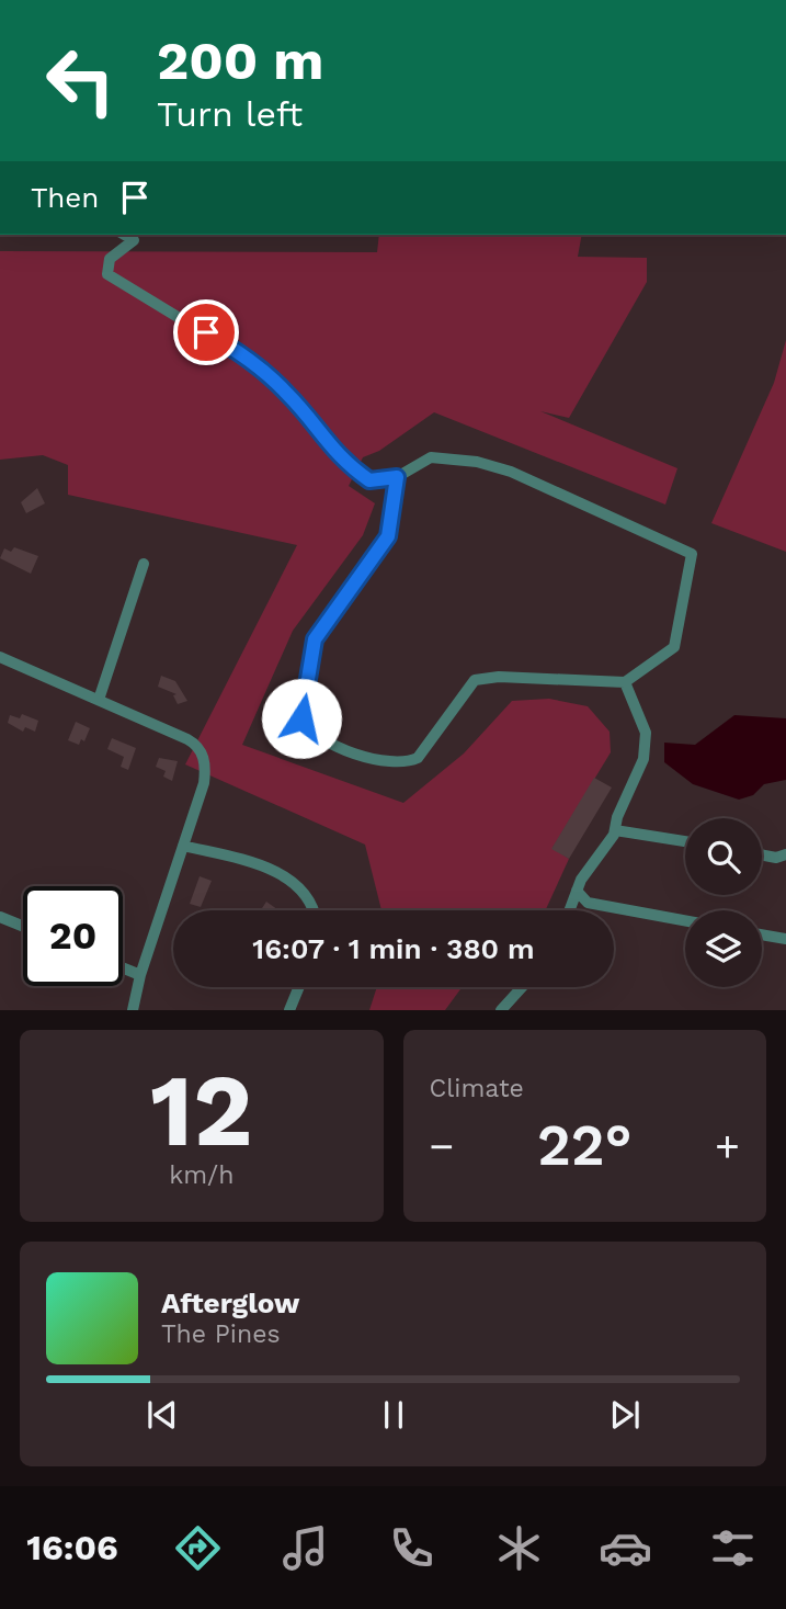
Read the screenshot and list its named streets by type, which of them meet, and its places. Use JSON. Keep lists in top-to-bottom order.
{
  "page": {
    "turn": ["200 m", "Turn left"],
    "then": "Then",
    "limit": "20",
    "trip": "16:07 · 1 min · 380 m",
    "tile": [
      ["12", "km/h"],
      "Climate"
    ],
    "heat": ["−", "22°", "+"],
    "song": ["Afterglow", "The Pines"],
    "tabs": "16:06"
  }
}
